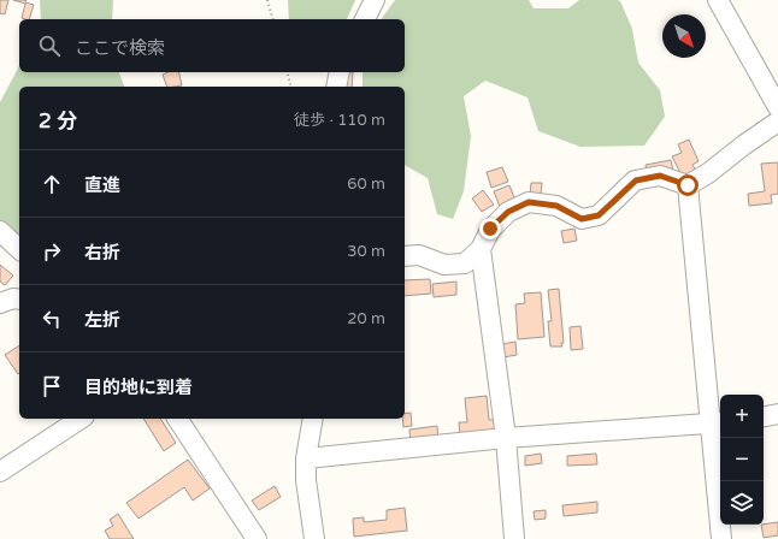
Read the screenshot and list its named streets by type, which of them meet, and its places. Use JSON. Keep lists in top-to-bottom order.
{
  "north": "bottom right",
  "page": {
    "search": "ここで検索",
    "heading": ["2 分", "徒歩 · 110 m"],
    "list": [
      ["直進", "60 m"],
      ["右折", "30 m"],
      ["左折", "20 m"],
      "目的地に到着"
    ],
    "map_buttons": ["+", "−"]
  }
}
